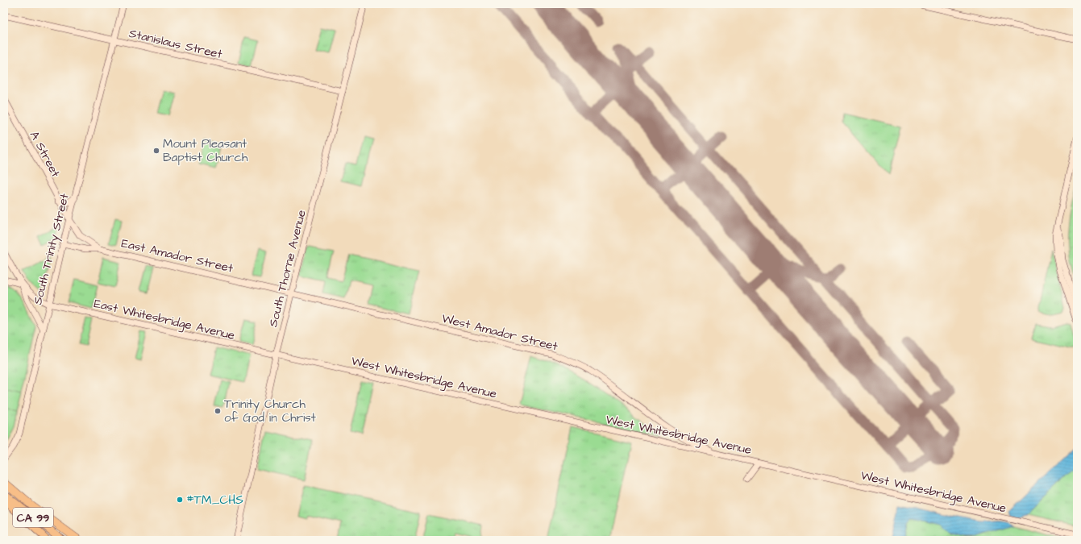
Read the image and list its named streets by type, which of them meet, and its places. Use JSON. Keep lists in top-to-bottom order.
{
  "streets": {
    "highway": ["CA 99"],
    "main road": [
      "Stanislaus Street",
      "A Street",
      "South Trinity Street",
      "East Amador Street",
      "South Thorne Avenue",
      "East Whitesbridge Avenue",
      "West Amador Street",
      "West Whitesbridge Avenue"
    ]
  },
  "crossings": [
    ["Stanislaus Street", "South Trinity Street"],
    ["Stanislaus Street", "South Thorne Avenue"],
    ["A Street", "South Trinity Street"],
    ["A Street", "East Amador Street"],
    ["South Trinity Street", "East Amador Street"],
    ["South Trinity Street", "East Whitesbridge Avenue"],
    ["East Amador Street", "South Thorne Avenue"],
    ["East Amador Street", "West Amador Street"],
    ["South Thorne Avenue", "East Whitesbridge Avenue"],
    ["South Thorne Avenue", "West Amador Street"],
    ["South Thorne Avenue", "West Whitesbridge Avenue"],
    ["East Whitesbridge Avenue", "West Whitesbridge Avenue"],
    ["West Amador Street", "West Whitesbridge Avenue"]
  ],
  "places": ["Mount Pleasant Baptist Church", "Trinity Church of God in Christ", "#TM_CHS"]
}
